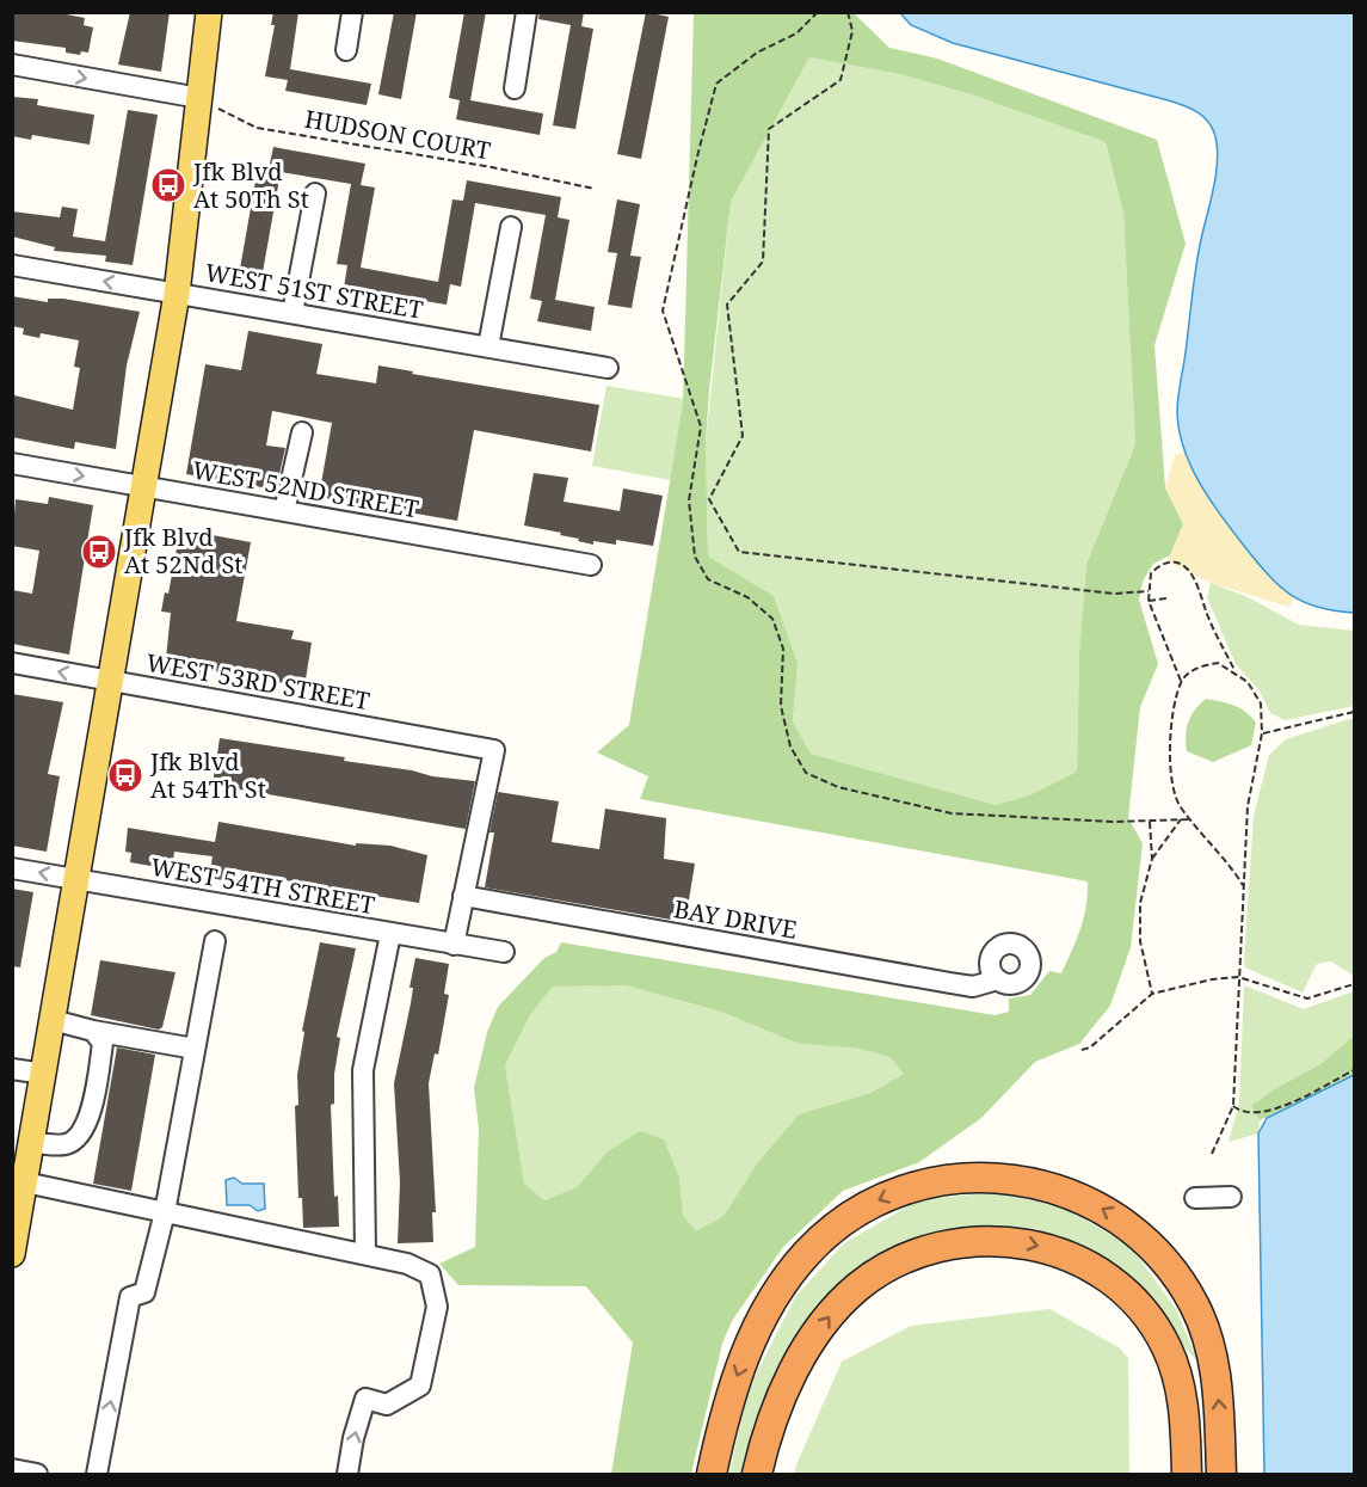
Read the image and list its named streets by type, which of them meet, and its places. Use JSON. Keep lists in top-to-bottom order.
{
  "streets": {
    "street": [
      "WEST 51ST STREET",
      "WEST 52ND STREET",
      "WEST 53RD STREET",
      "WEST 54TH STREET",
      "BAY DRIVE"
    ],
    "path": ["HUDSON COURT"]
  },
  "crossings": [
    ["WEST 53RD STREET", "BAY DRIVE"]
  ],
  "places": {
    "bus stop": ["Jfk Blvd At 50Th St", "Jfk Blvd At 52Nd St", "Jfk Blvd At 54Th St"]
  }
}
